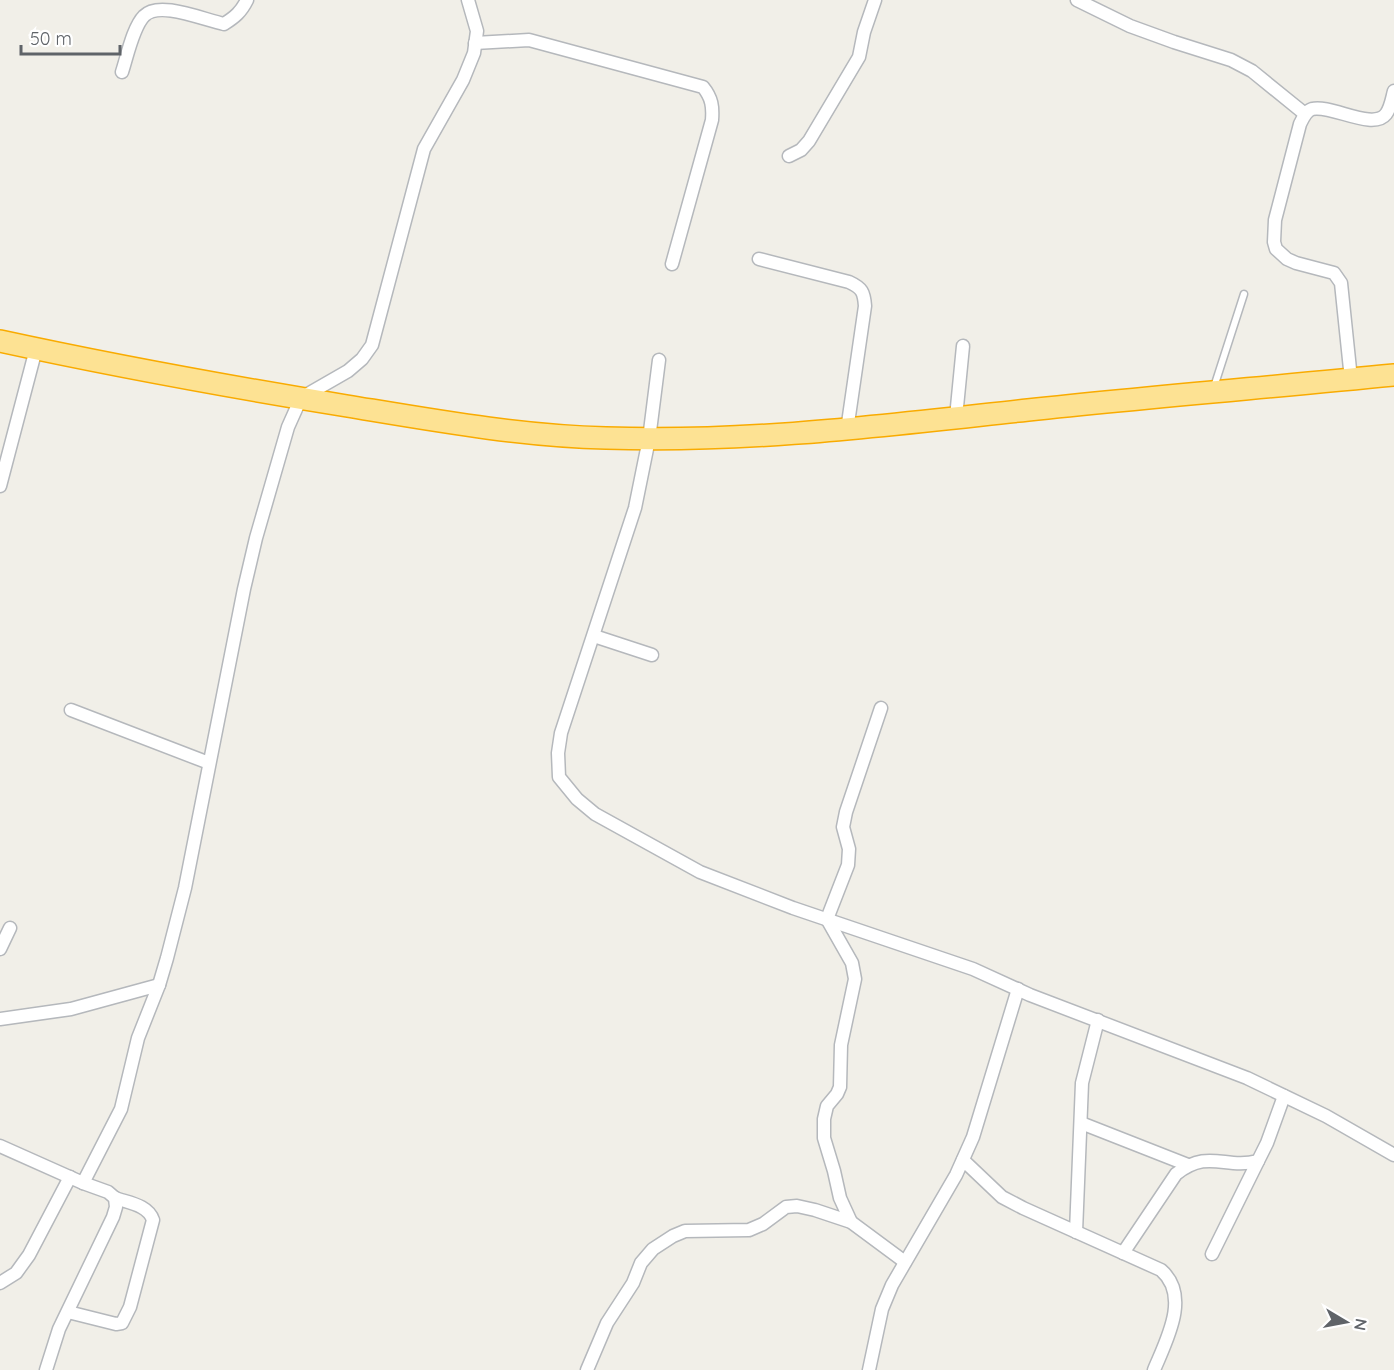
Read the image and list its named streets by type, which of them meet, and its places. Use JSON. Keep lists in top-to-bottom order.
{
  "scale_bar": "50 m",
  "north": "right"
}
